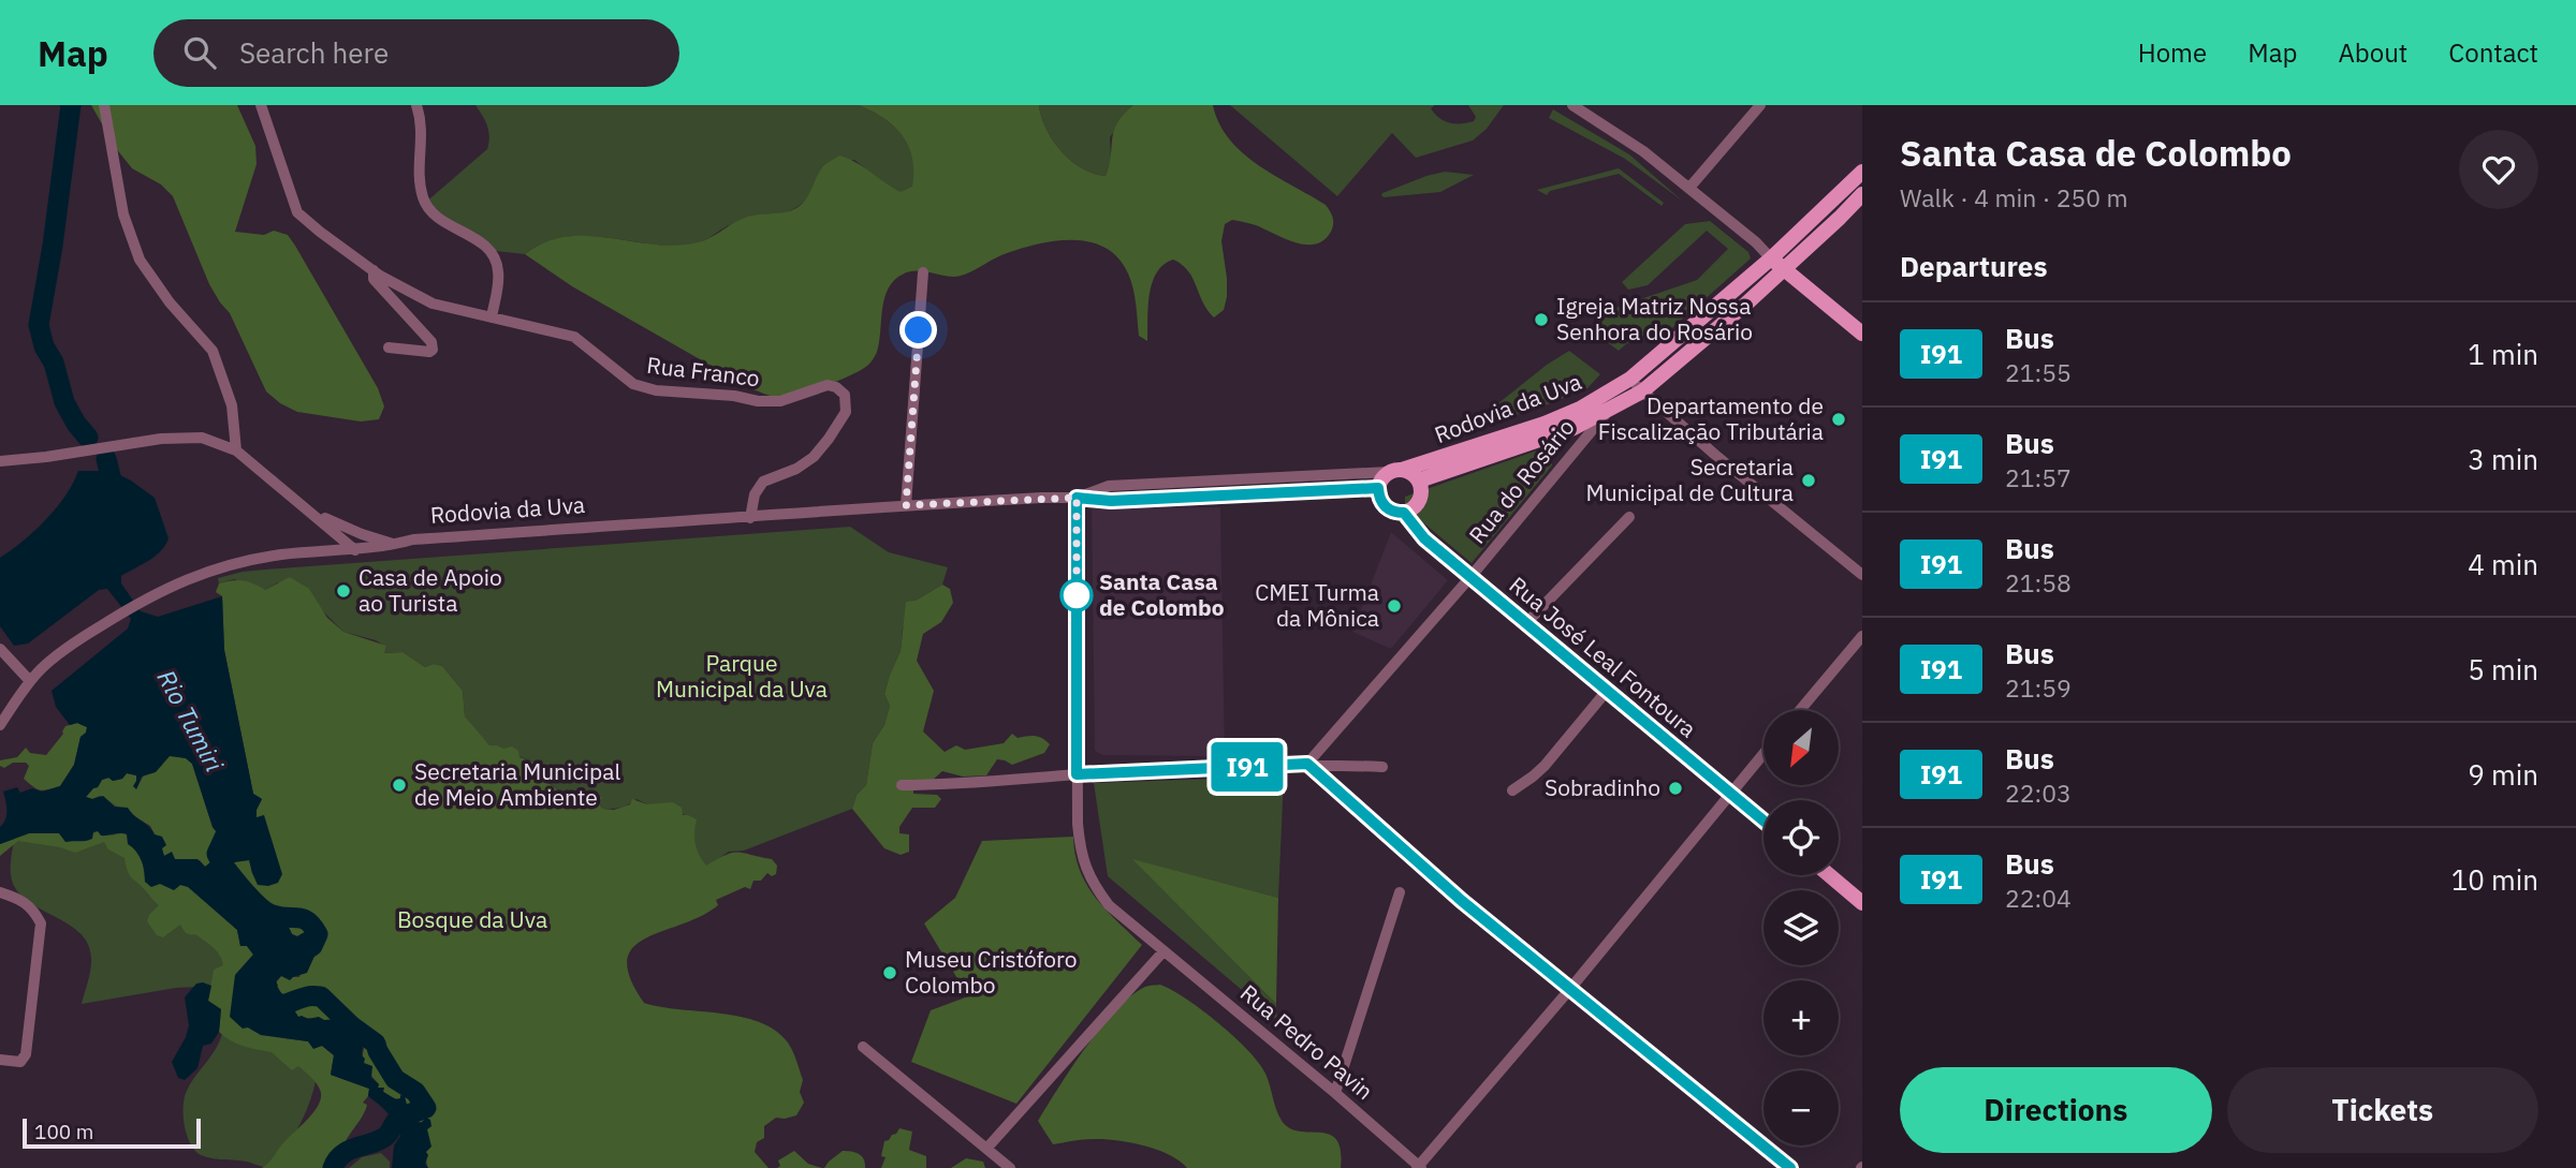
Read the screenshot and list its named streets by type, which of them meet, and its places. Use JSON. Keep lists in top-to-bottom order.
{
  "streets": {
    "main road": ["Rodovia da Uva", "Rua José Leal Fontoura"],
    "street": ["Rua Franco", "Rua do Rosário", "Rua Pedro Pavin"]
  },
  "crossings": [
    ["Rua Franco", "Rodovia da Uva"],
    ["Rodovia da Uva", "Rua do Rosário"],
    ["Rodovia da Uva", "Rua José Leal Fontoura"],
    ["Rodovia da Uva", "Rua Pedro Pavin"],
    ["Rua do Rosário", "Rua José Leal Fontoura"]
  ],
  "water": ["Rio Tumiri"],
  "parks": ["Parque Municipal da Uva", "Bosque da Uva"],
  "places": [
    "Igreja Matriz Nossa Senhora do Rosário",
    "Departamento de Fiscalização Tributária",
    "Secretaria Municipal de Cultura",
    "Casa de Apoio ao Turista",
    "Santa Casa de Colombo",
    "CMEI Turma da Mônica",
    "Secretaria Municipal de Meio Ambiente",
    "Sobradinho",
    "Museu Cristóforo Colombo"
  ],
  "lines": ["bus line I91"],
  "scale_bar": "100 m",
  "north": "bottom left",
  "page": {
    "header": "Map",
    "search": "Search here",
    "nav": [
      "Home",
      "Map",
      "About",
      "Contact"
    ],
    "on_map": "I91",
    "heading": [
      ["Santa Casa de Colombo", "Walk · 4 min · 250 m"],
      "Departures"
    ],
    "list": [
      {
        "mark": "I91",
        "name": "Bus",
        "note": "21:55",
        "value": "1 min"
      },
      {
        "mark": "I91",
        "name": "Bus",
        "note": "21:57",
        "value": "3 min"
      },
      {
        "mark": "I91",
        "name": "Bus",
        "note": "21:58",
        "value": "4 min"
      },
      {
        "mark": "I91",
        "name": "Bus",
        "note": "21:59",
        "value": "5 min"
      },
      {
        "mark": "I91",
        "name": "Bus",
        "note": "22:03",
        "value": "9 min"
      },
      {
        "mark": "I91",
        "name": "Bus",
        "note": "22:04",
        "value": "10 min"
      }
    ],
    "map_buttons": ["+", "−"],
    "buttons": ["Directions", "Tickets"],
    "scale": "100 m"
  }
}
